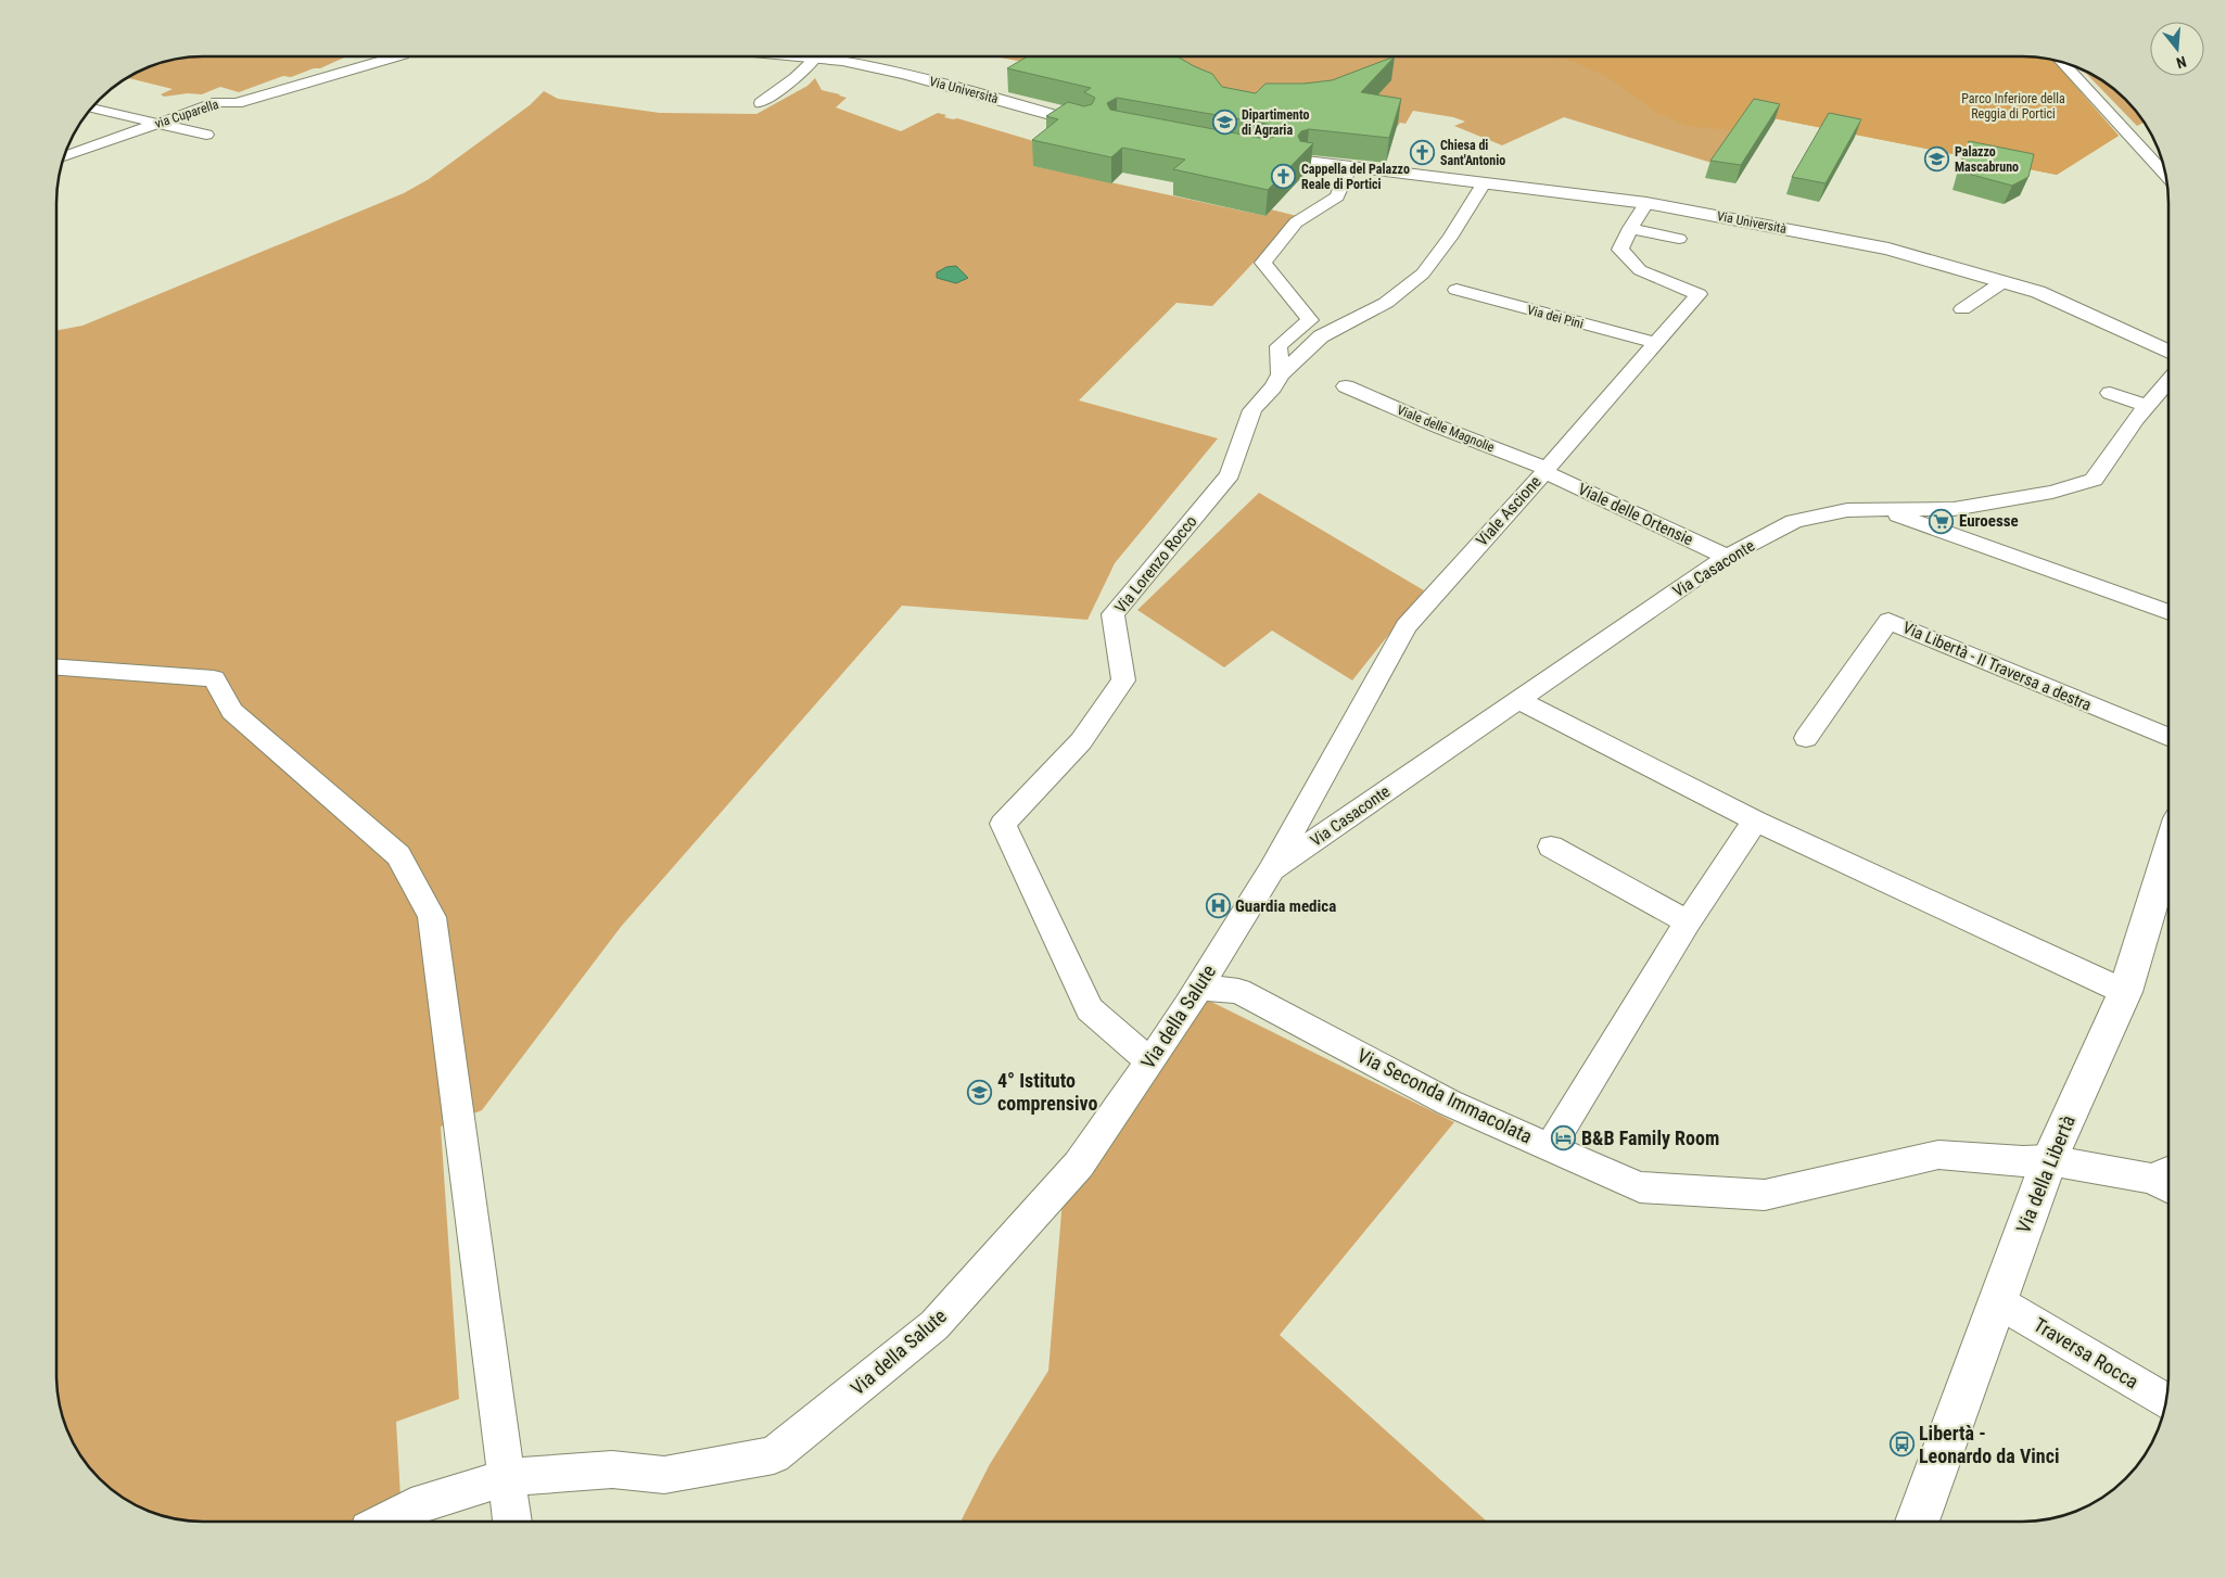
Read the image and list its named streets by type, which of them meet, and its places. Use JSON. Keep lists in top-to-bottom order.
{
  "streets": {
    "main road": ["Via Università", "Via della Libertà"],
    "street": [
      "via Cuparella",
      "Via dei Pini",
      "Viale delle Magnolie",
      "Viale Ascione",
      "Viale delle Ortensie",
      "Via Lorenzo Rocco",
      "Via Casaconte",
      "Via Libertà - II Traversa a destra",
      "Via della Salute",
      "Via Seconda Immacolata",
      "Traversa Rocca"
    ]
  },
  "crossings": [
    ["Via Università", "Viale Ascione"],
    ["Via dei Pini", "Viale Ascione"],
    ["Viale delle Magnolie", "Viale Ascione"],
    ["Viale delle Magnolie", "Viale delle Ortensie"],
    ["Viale Ascione", "Viale delle Ortensie"],
    ["Viale Ascione", "Via Casaconte"],
    ["Viale Ascione", "Via della Salute"],
    ["Viale delle Ortensie", "Via Casaconte"],
    ["Via Lorenzo Rocco", "Via della Salute"],
    ["Via Casaconte", "Via della Salute"],
    ["Via della Salute", "Via Seconda Immacolata"],
    ["Via Seconda Immacolata", "Via della Libertà"],
    ["Via della Libertà", "Traversa Rocca"]
  ],
  "parks": ["Parco Inferiore della Reggia di Portici"],
  "places": {
    "school or university": ["Dipartimento di Agraria", "Palazzo Mascabruno", "4° Istituto comprensivo"],
    "church": ["Chiesa di Sant'Antonio", "Cappella del Palazzo Reale di Portici"],
    "supermarket": ["Euroesse"],
    "hospital": ["Guardia medica"],
    "hotel": ["B&B Family Room"],
    "bus stop": ["Libertà - Leonardo da Vinci"]
  },
  "north": "bottom"
}
